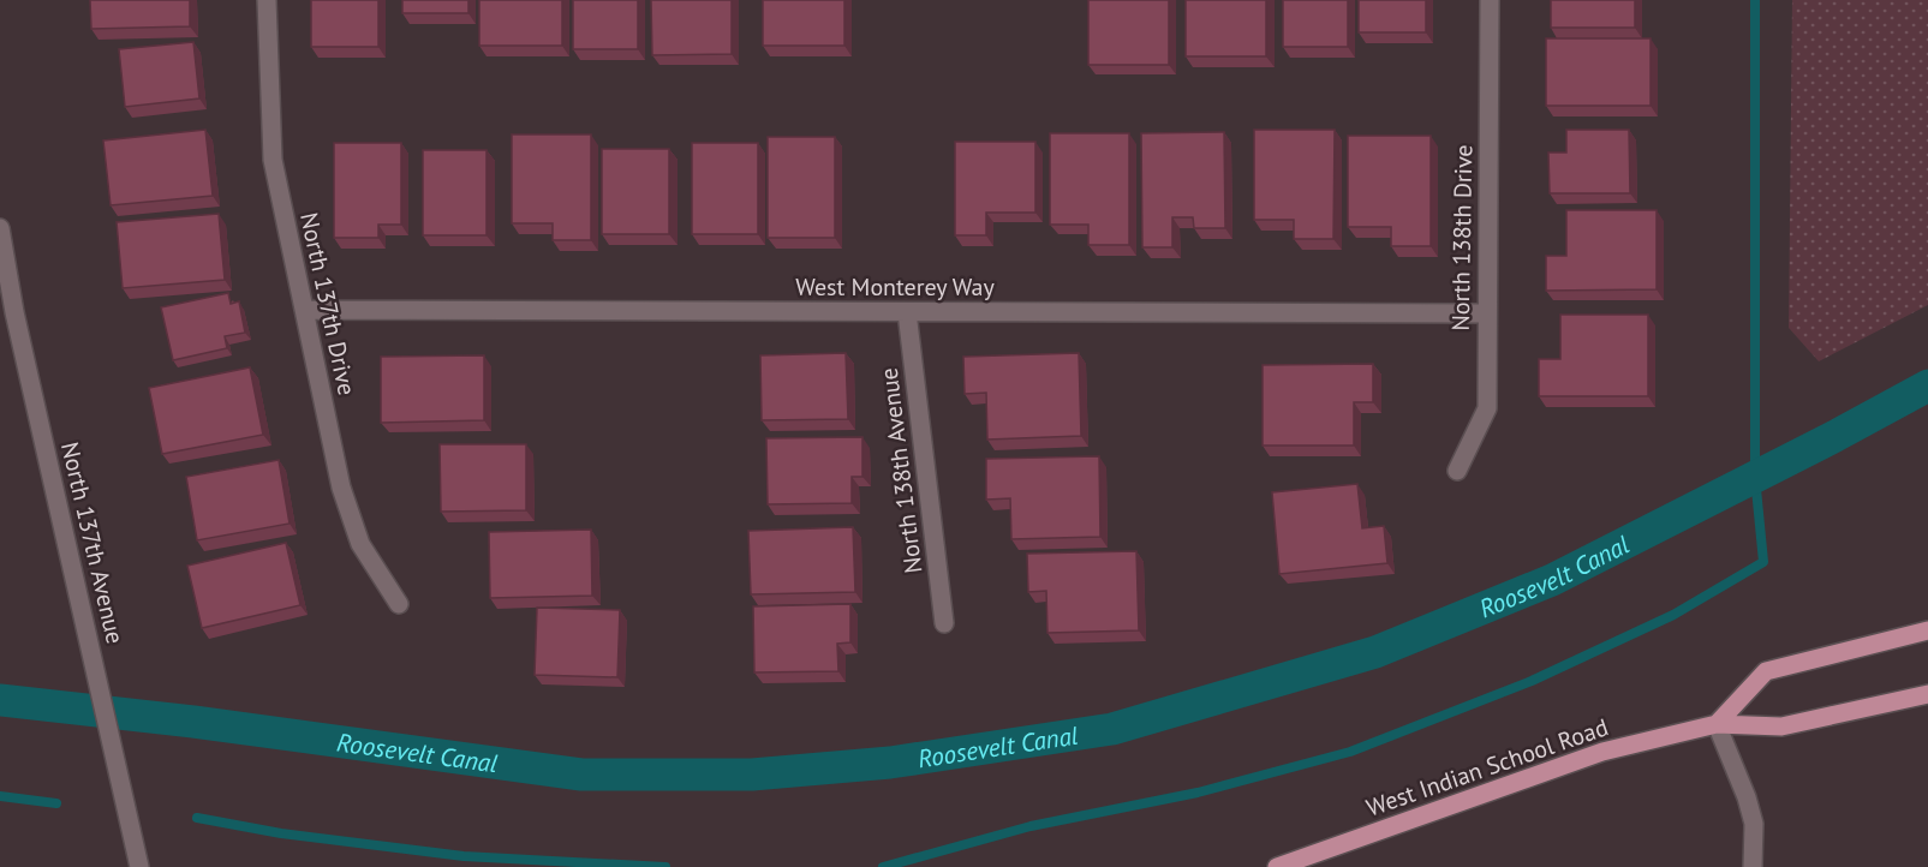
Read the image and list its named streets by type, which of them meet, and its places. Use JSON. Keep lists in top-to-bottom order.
{
  "streets": {
    "main road": ["West Indian School Road"],
    "street": [
      "North 138th Drive",
      "West Monterey Way",
      "North 137th Drive",
      "North 138th Avenue",
      "North 137th Avenue"
    ]
  },
  "crossings": [
    ["North 138th Drive", "West Monterey Way"],
    ["West Monterey Way", "North 137th Drive"],
    ["West Monterey Way", "North 138th Avenue"]
  ],
  "water": ["Roosevelt Canal"]
}
